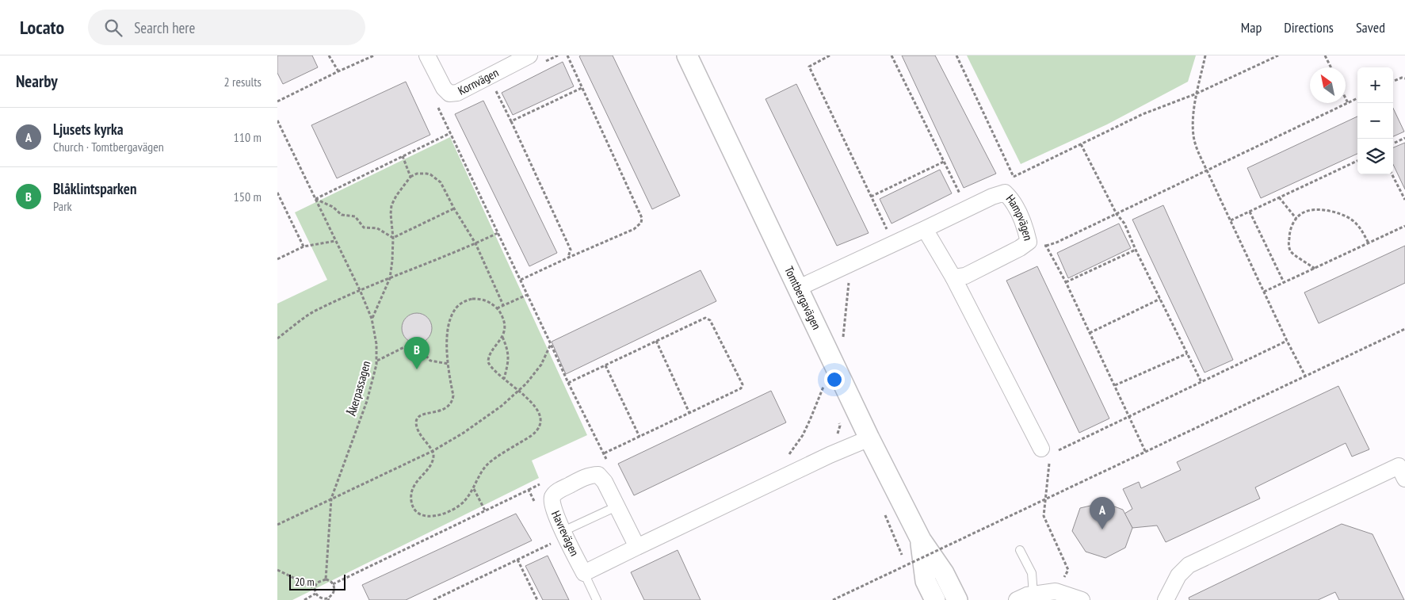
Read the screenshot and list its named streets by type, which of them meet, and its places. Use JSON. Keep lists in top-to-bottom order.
{
  "streets": {
    "street": [
      "Kornvägen",
      "Hampvägen",
      "Tomtbergavägen",
      "Havrevägen"
    ],
    "path": ["Åkerpassagen"]
  },
  "crossings": [
    ["Hampvägen", "Tomtbergavägen"]
  ],
  "scale_bar": "20 m",
  "north": "top left",
  "page": {
    "header": "Locato",
    "search": "Search here",
    "nav": ["Map", "Directions", "Saved"],
    "heading": ["Nearby", "2 results"],
    "map_buttons": ["+", "−"],
    "list": [
      {
        "mark": "A",
        "name": "Ljusets kyrka",
        "note": "Church · Tomtbergavägen",
        "value": "110 m"
      },
      {
        "mark": "B",
        "name": "Blåklintsparken",
        "note": "Park",
        "value": "150 m"
      }
    ],
    "pins": ["B", "A"],
    "scale": "20 m"
  }
}
